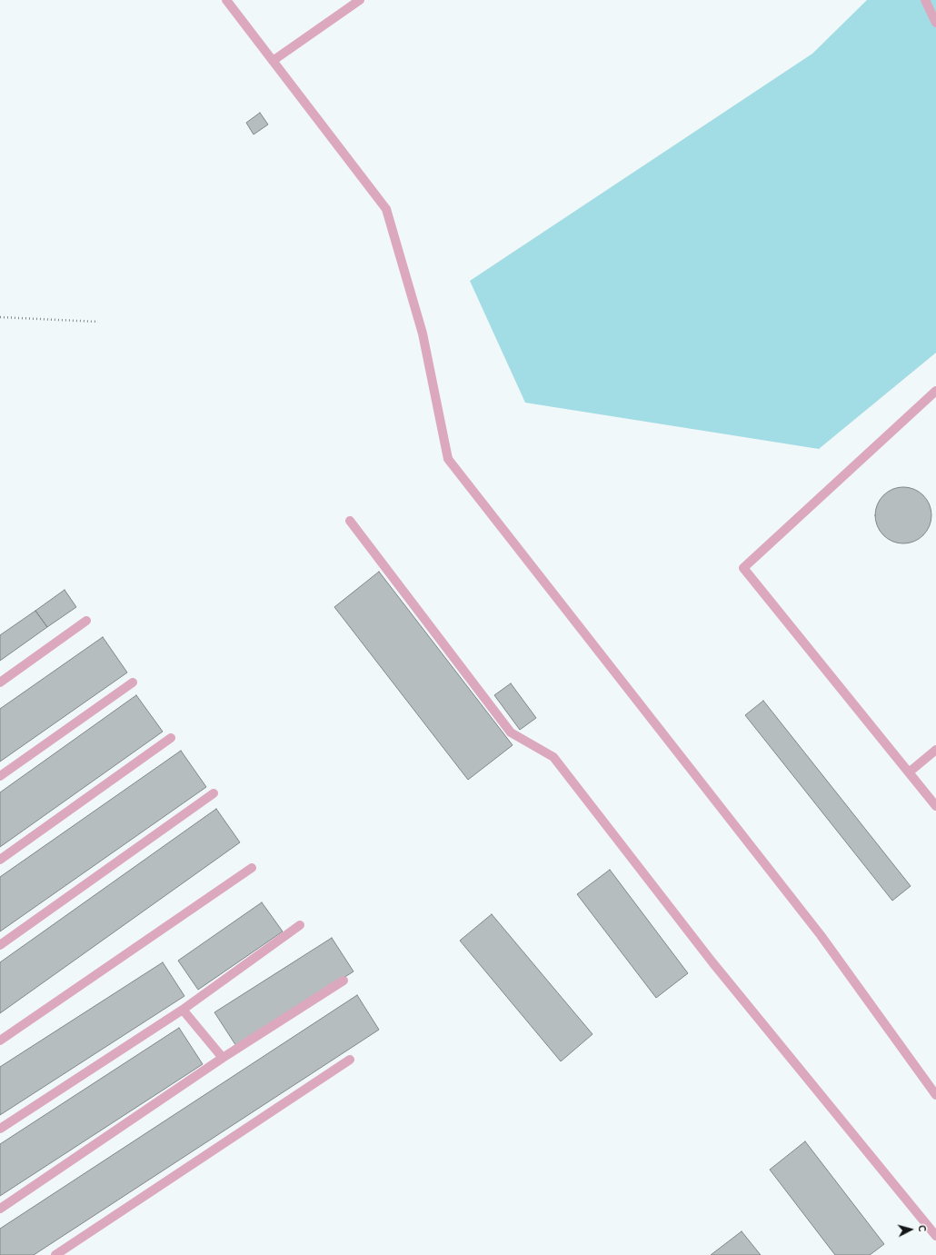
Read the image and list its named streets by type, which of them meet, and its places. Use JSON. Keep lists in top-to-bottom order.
{
  "north": "right"
}
